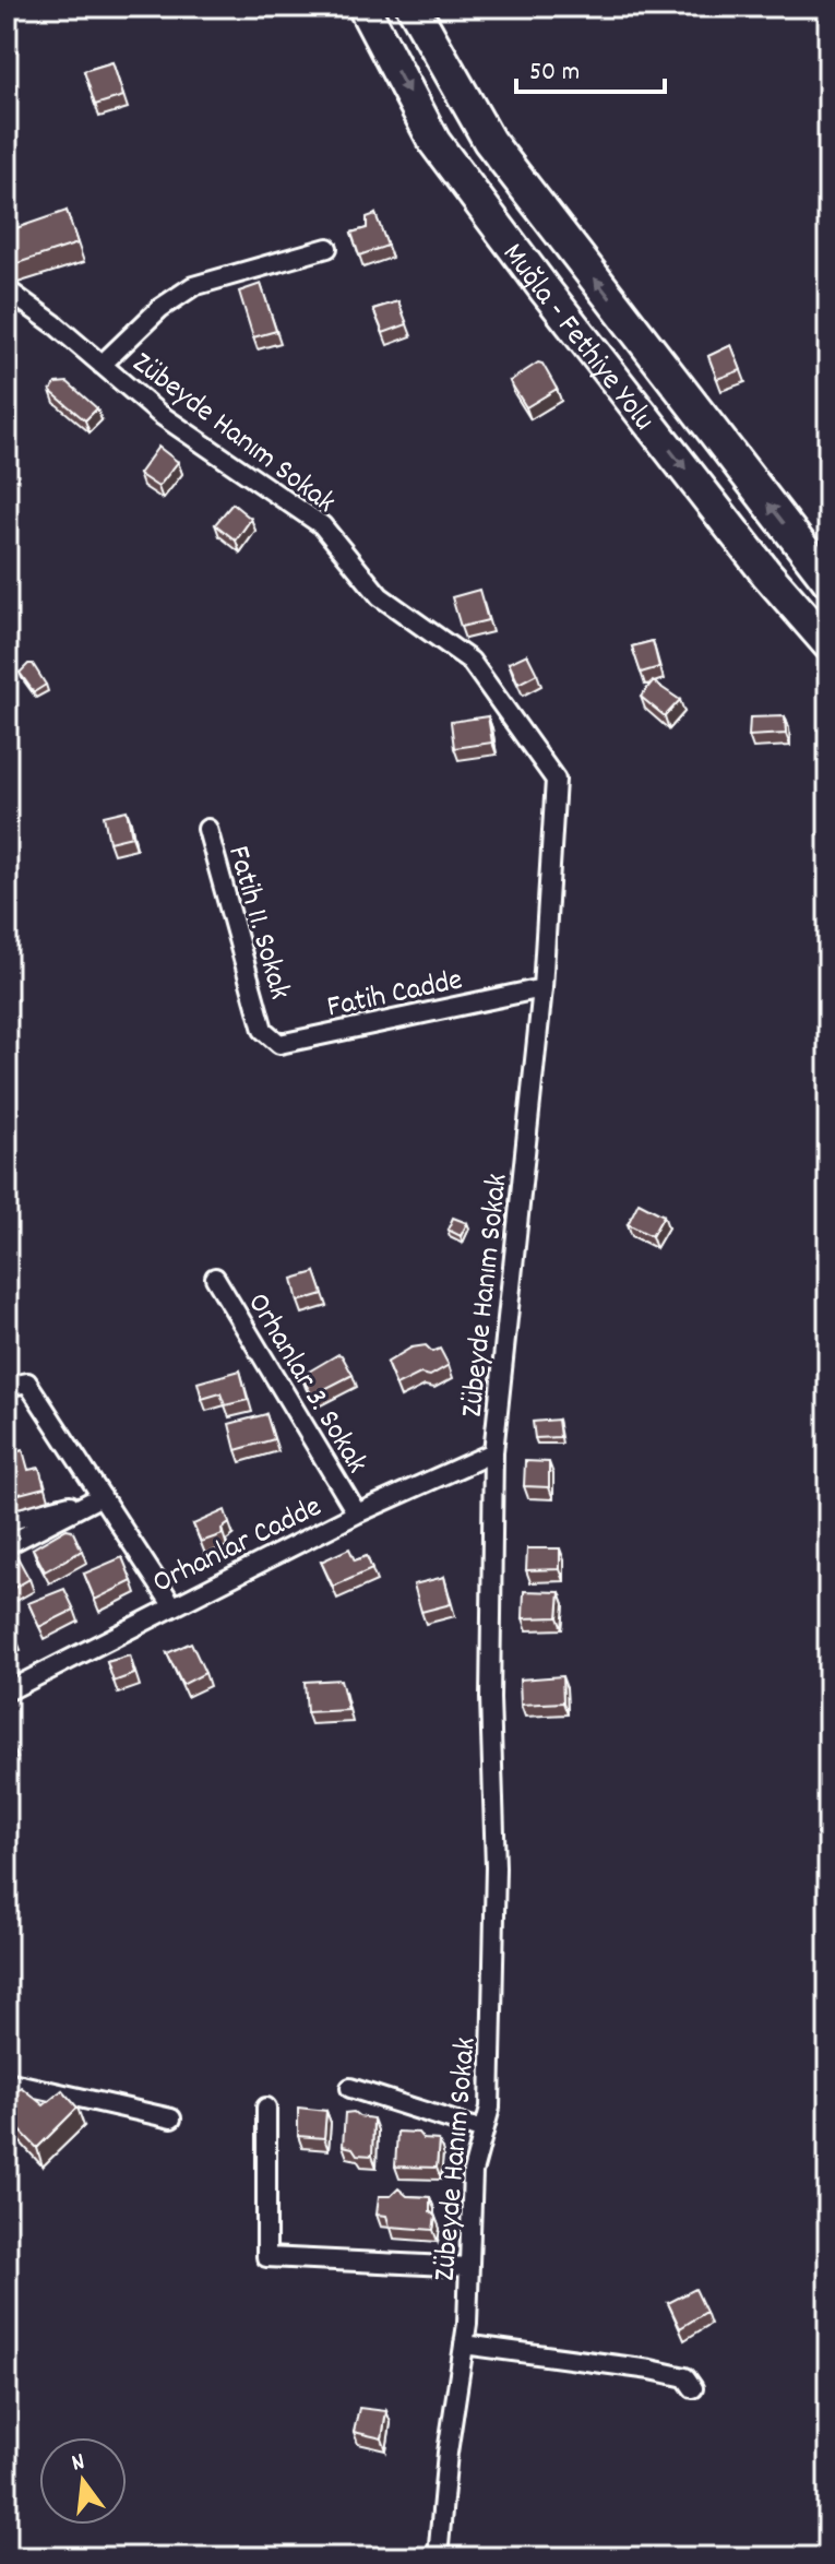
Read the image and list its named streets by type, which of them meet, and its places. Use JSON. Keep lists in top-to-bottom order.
{
  "streets": {
    "highway": ["Muğla - Fethiye Yolu"],
    "street": [
      "Zübeyde Hanım Sokak",
      "Fatih 11. Sokak",
      "Fatih Cadde",
      "Orhanlar 3. Sokak",
      "Orhanlar Cadde"
    ]
  },
  "crossings": [
    ["Zübeyde Hanım Sokak", "Fatih Cadde"],
    ["Zübeyde Hanım Sokak", "Orhanlar Cadde"],
    ["Fatih 11. Sokak", "Fatih Cadde"],
    ["Orhanlar 3. Sokak", "Orhanlar Cadde"]
  ],
  "scale_bar": "50 m",
  "north": "top"
}
